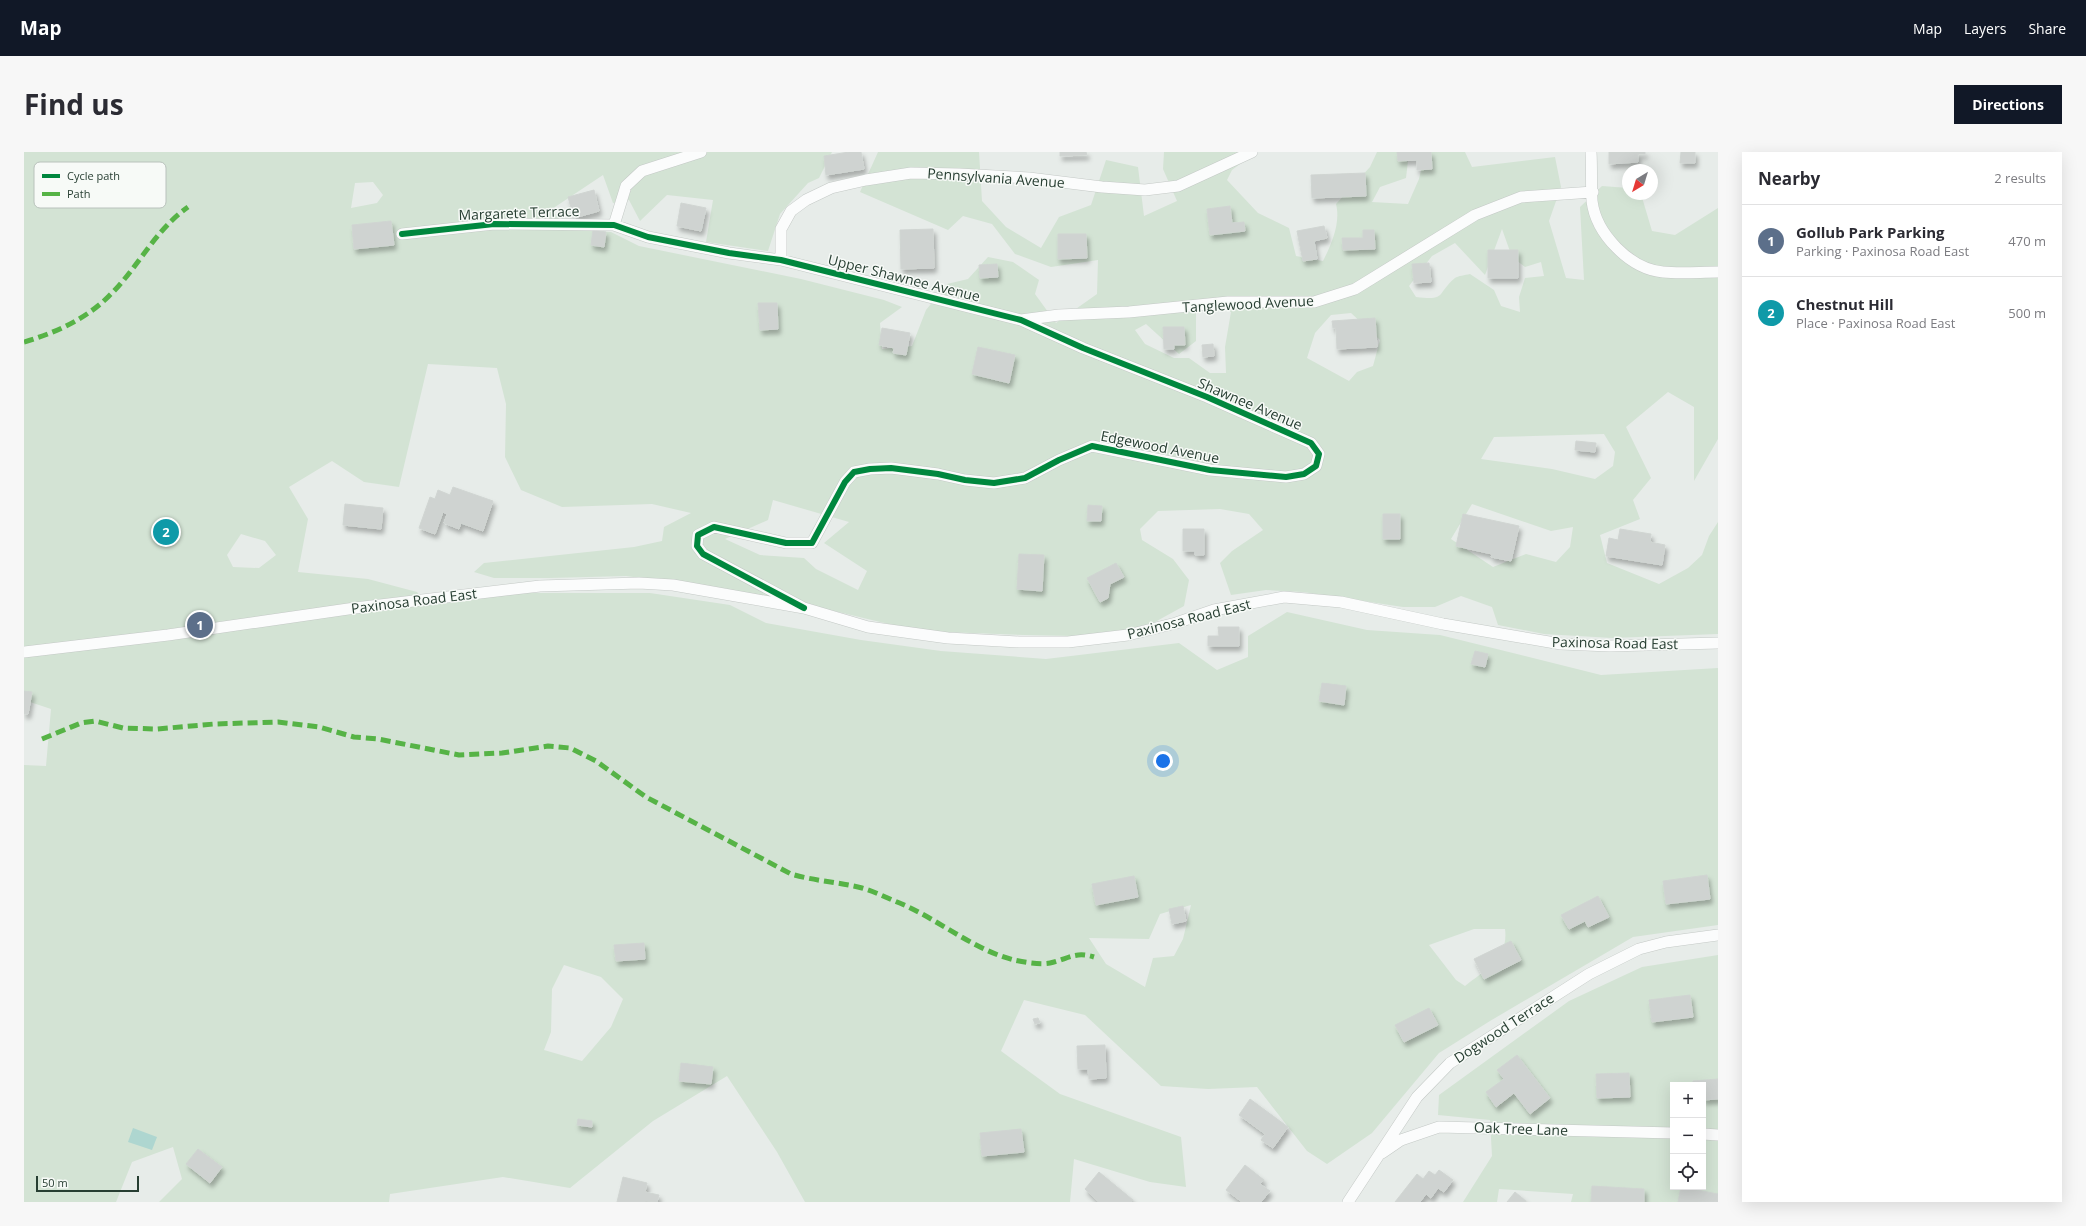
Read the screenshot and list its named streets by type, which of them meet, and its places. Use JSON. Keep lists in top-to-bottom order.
{
  "streets": {
    "street": [
      "Pennsylvania Avenue",
      "Margarete Terrace",
      "Upper Shawnee Avenue",
      "Tanglewood Avenue",
      "Shawnee Avenue",
      "Edgewood Avenue",
      "Paxinosa Road East",
      "Dogwood Terrace",
      "Oak Tree Lane"
    ]
  },
  "crossings": [
    ["Pennsylvania Avenue", "Upper Shawnee Avenue"],
    ["Margarete Terrace", "Upper Shawnee Avenue"],
    ["Upper Shawnee Avenue", "Tanglewood Avenue"],
    ["Upper Shawnee Avenue", "Shawnee Avenue"],
    ["Shawnee Avenue", "Edgewood Avenue"],
    ["Edgewood Avenue", "Paxinosa Road East"],
    ["Dogwood Terrace", "Oak Tree Lane"]
  ],
  "legend": ["Cycle path", "Path"],
  "scale_bar": "50 m",
  "north": "bottom left",
  "page": {
    "header": "Map",
    "nav": ["Map", "Layers", "Share"],
    "title": "Find us",
    "buttons": "Directions",
    "heading": ["Nearby", "2 results"],
    "list": [
      {
        "mark": "1",
        "name": "Gollub Park Parking",
        "note": "Parking · Paxinosa Road East",
        "value": "470 m"
      },
      {
        "mark": "2",
        "name": "Chestnut Hill",
        "note": "Place · Paxinosa Road East",
        "value": "500 m"
      }
    ],
    "pins": ["2", "1"],
    "map_buttons": ["+", "−"],
    "scale": "50 m"
  }
}
